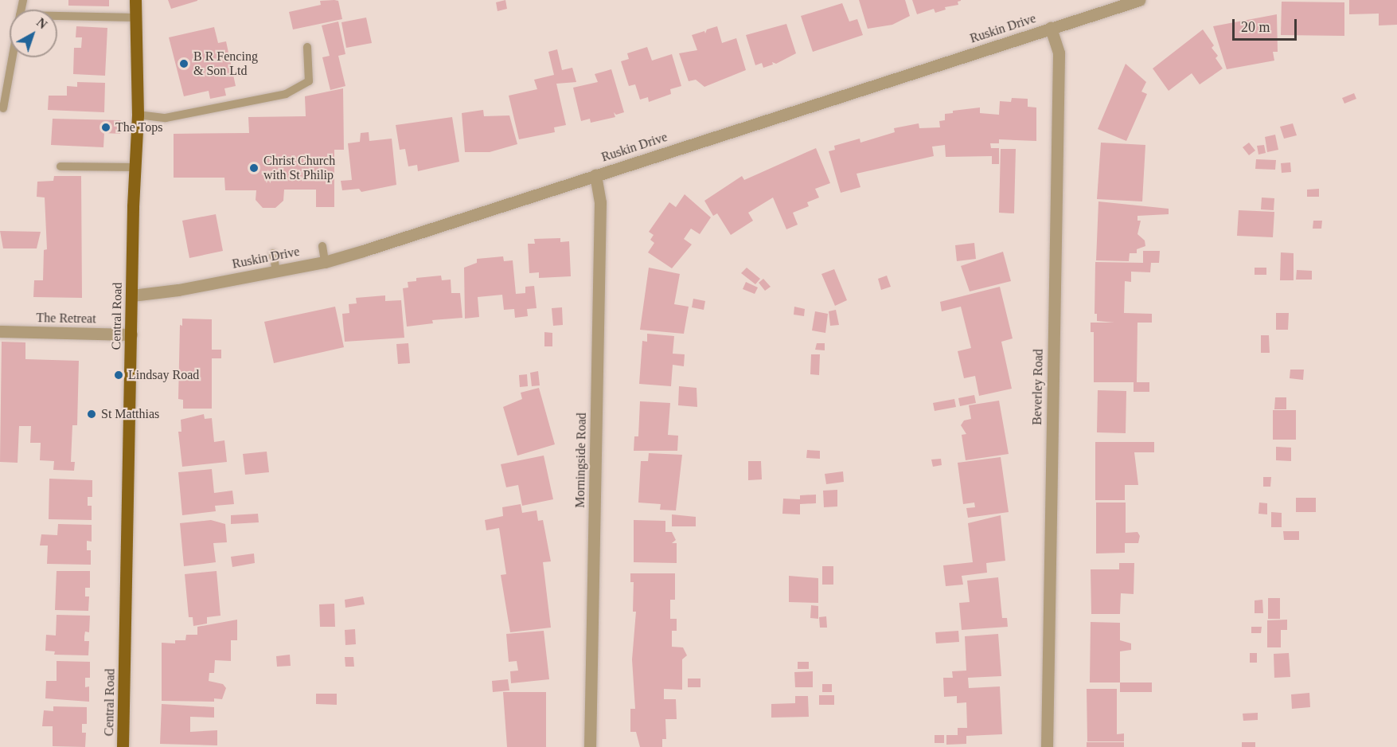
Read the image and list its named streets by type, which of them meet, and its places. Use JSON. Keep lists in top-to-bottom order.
{
  "streets": {
    "main road": ["Central Road"],
    "street": [
      "Ruskin Drive",
      "The Retreat",
      "Beverley Road",
      "Morningside Road"
    ]
  },
  "crossings": [
    ["Ruskin Drive", "Central Road"],
    ["Ruskin Drive", "Beverley Road"],
    ["Ruskin Drive", "Morningside Road"],
    ["Central Road", "The Retreat"]
  ],
  "places": [
    "B R Fencing & Son Ltd",
    "The Tops",
    "Christ Church with St Philip",
    "Lindsay Road",
    "St Matthias"
  ],
  "scale_bar": "20 m",
  "north": "top right"
}
